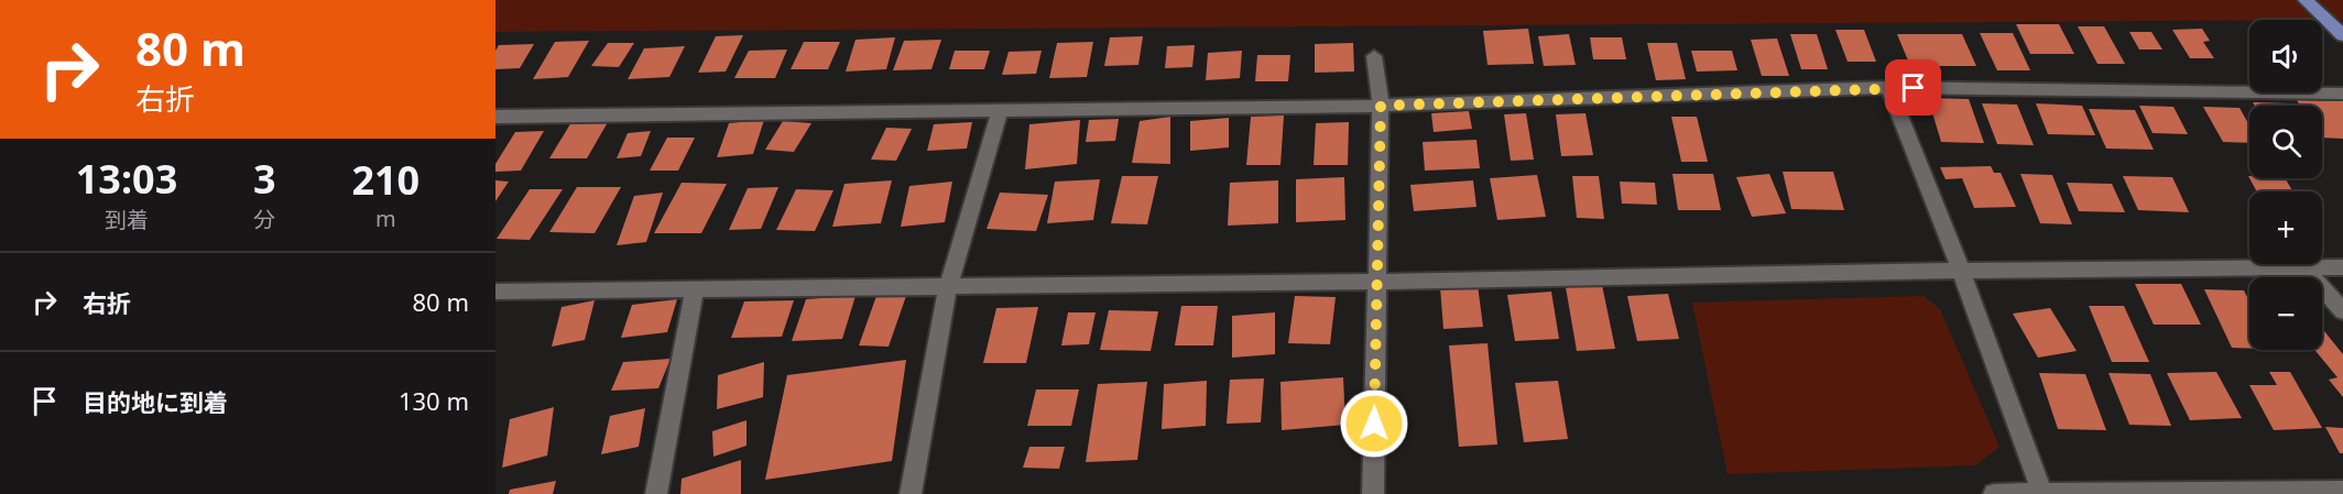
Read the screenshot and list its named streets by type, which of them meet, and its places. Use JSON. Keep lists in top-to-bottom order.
{
  "page": {
    "turn": ["80 m", "右折"],
    "map_buttons": ["+", "−"],
    "eta": [
      "13:03",
      "到着",
      "3",
      "分",
      "210",
      "m"
    ],
    "list": [
      {
        "name": "右折",
        "value": "80 m"
      },
      {
        "name": "目的地に到着",
        "value": "130 m"
      }
    ]
  }
}
